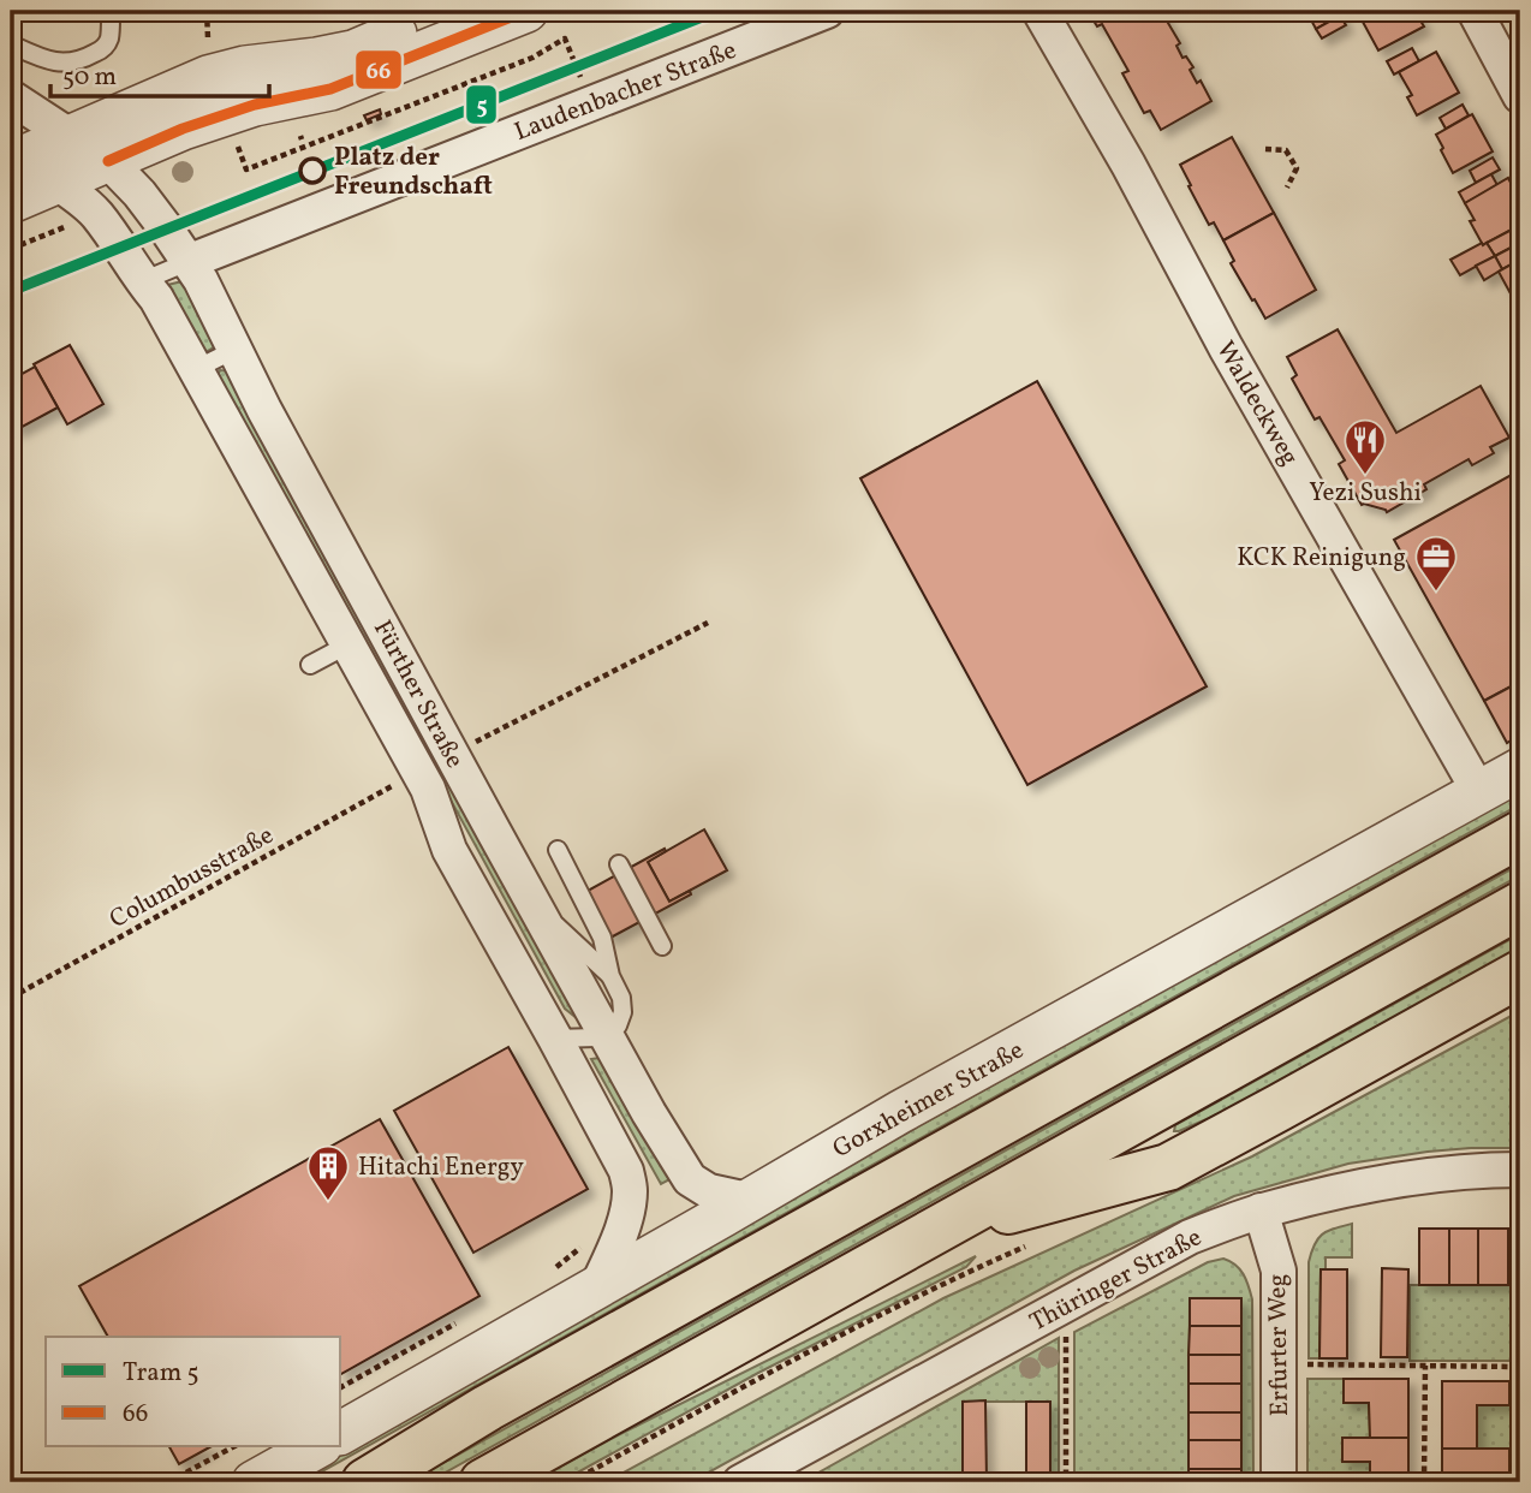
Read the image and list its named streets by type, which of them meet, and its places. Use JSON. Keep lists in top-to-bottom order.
{
  "streets": {
    "street": [
      "Laudenbacher Straße",
      "Waldeckweg",
      "Fürther Straße",
      "Gorxheimer Straße",
      "Thüringer Straße",
      "Erfurter Weg"
    ],
    "path": ["Columbusstraße"]
  },
  "crossings": [
    ["Laudenbacher Straße", "Fürther Straße"],
    ["Waldeckweg", "Gorxheimer Straße"],
    ["Fürther Straße", "Columbusstraße"],
    ["Fürther Straße", "Gorxheimer Straße"],
    ["Thüringer Straße", "Erfurter Weg"]
  ],
  "places": {
    "other": ["Platz der Freundschaft"],
    "restaurant": ["Yezi Sushi"],
    "office": ["KCK Reinigung"],
    "building": ["Hitachi Energy"]
  },
  "lines": ["tram line 5", "transit line 66"],
  "legend": ["Tram 5", "66"],
  "scale_bar": "50 m"
}
